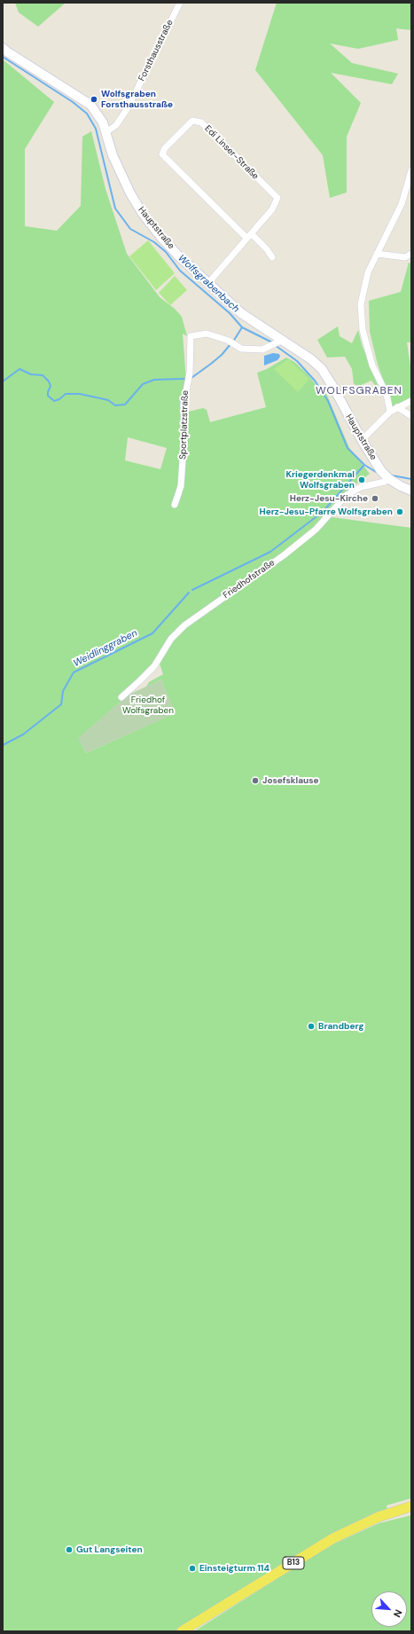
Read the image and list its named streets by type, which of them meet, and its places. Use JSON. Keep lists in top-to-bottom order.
{
  "streets": {
    "main road": ["Hauptstraße", "B13"],
    "street": [
      "Forsthausstraße",
      "Edi Linser-Straße",
      "Sportplatzstraße",
      "Friedhofstraße"
    ]
  },
  "crossings": [
    ["Forsthausstraße", "Hauptstraße"],
    ["Edi Linser-Straße", "Hauptstraße"],
    ["Hauptstraße", "Sportplatzstraße"],
    ["Hauptstraße", "Friedhofstraße"]
  ],
  "districts": ["WOLFSGRABEN"],
  "water": ["Wolfsgrabenbach", "Weidlinggraben"],
  "parks": ["Friedhof Wolfsgraben"],
  "places": [
    "Wolfsgraben Forsthausstraße",
    "Kriegerdenkmal Wolfsgraben",
    "Herz-Jesu-Kirche",
    "Herz-Jesu-Pfarre Wolfsgraben",
    "Josefsklause",
    "Brandberg",
    "Gut Langseiten",
    "Einsteigturm 114"
  ],
  "north": "bottom right"
}
